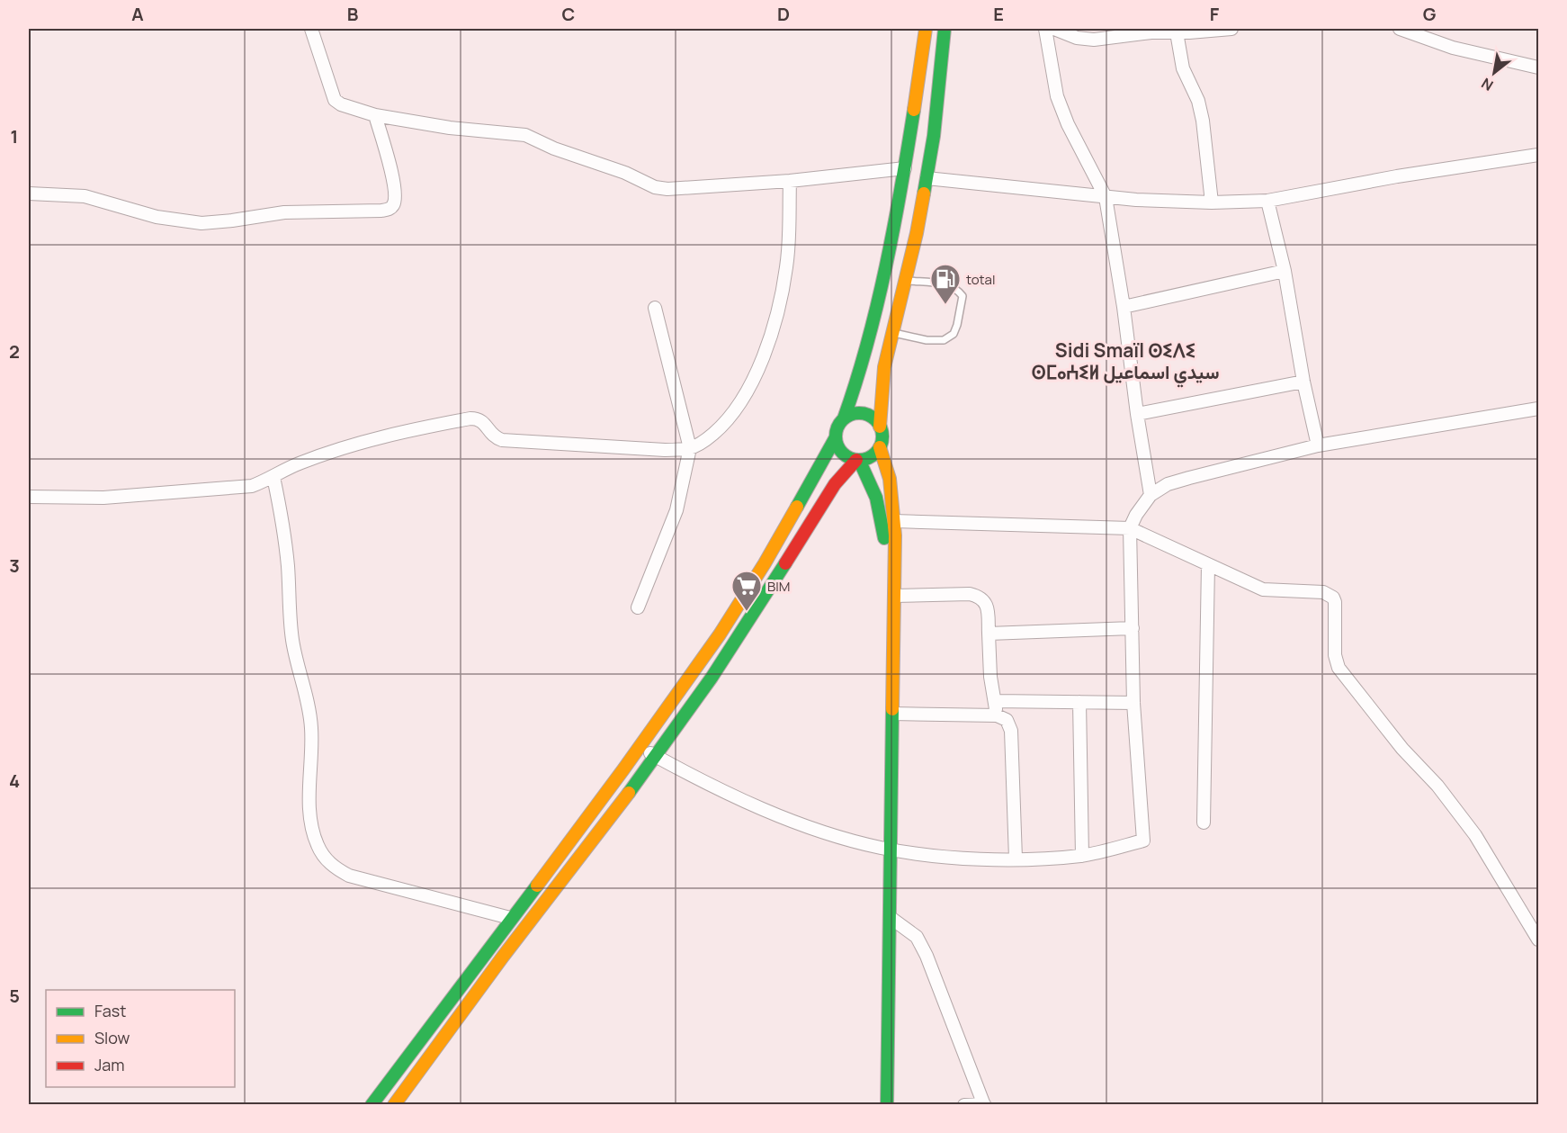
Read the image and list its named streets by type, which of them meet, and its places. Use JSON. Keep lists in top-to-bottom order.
{
  "districts": ["Sidi Smaïl ⵙⵉⴷⵉ ⵙⵎⴰⵄⵉⵍ سيدي اسماعيل"],
  "places": {
    "fuel station": ["total"],
    "supermarket": ["BIM"]
  },
  "legend": ["Fast", "Slow", "Jam"],
  "north": "bottom left",
  "grid": {
    "columns": [
      "A",
      "B",
      "C",
      "D",
      "E",
      "F",
      "G"
    ],
    "rows": [
      "1",
      "2",
      "3",
      "4",
      "5"
    ]
  }
}
